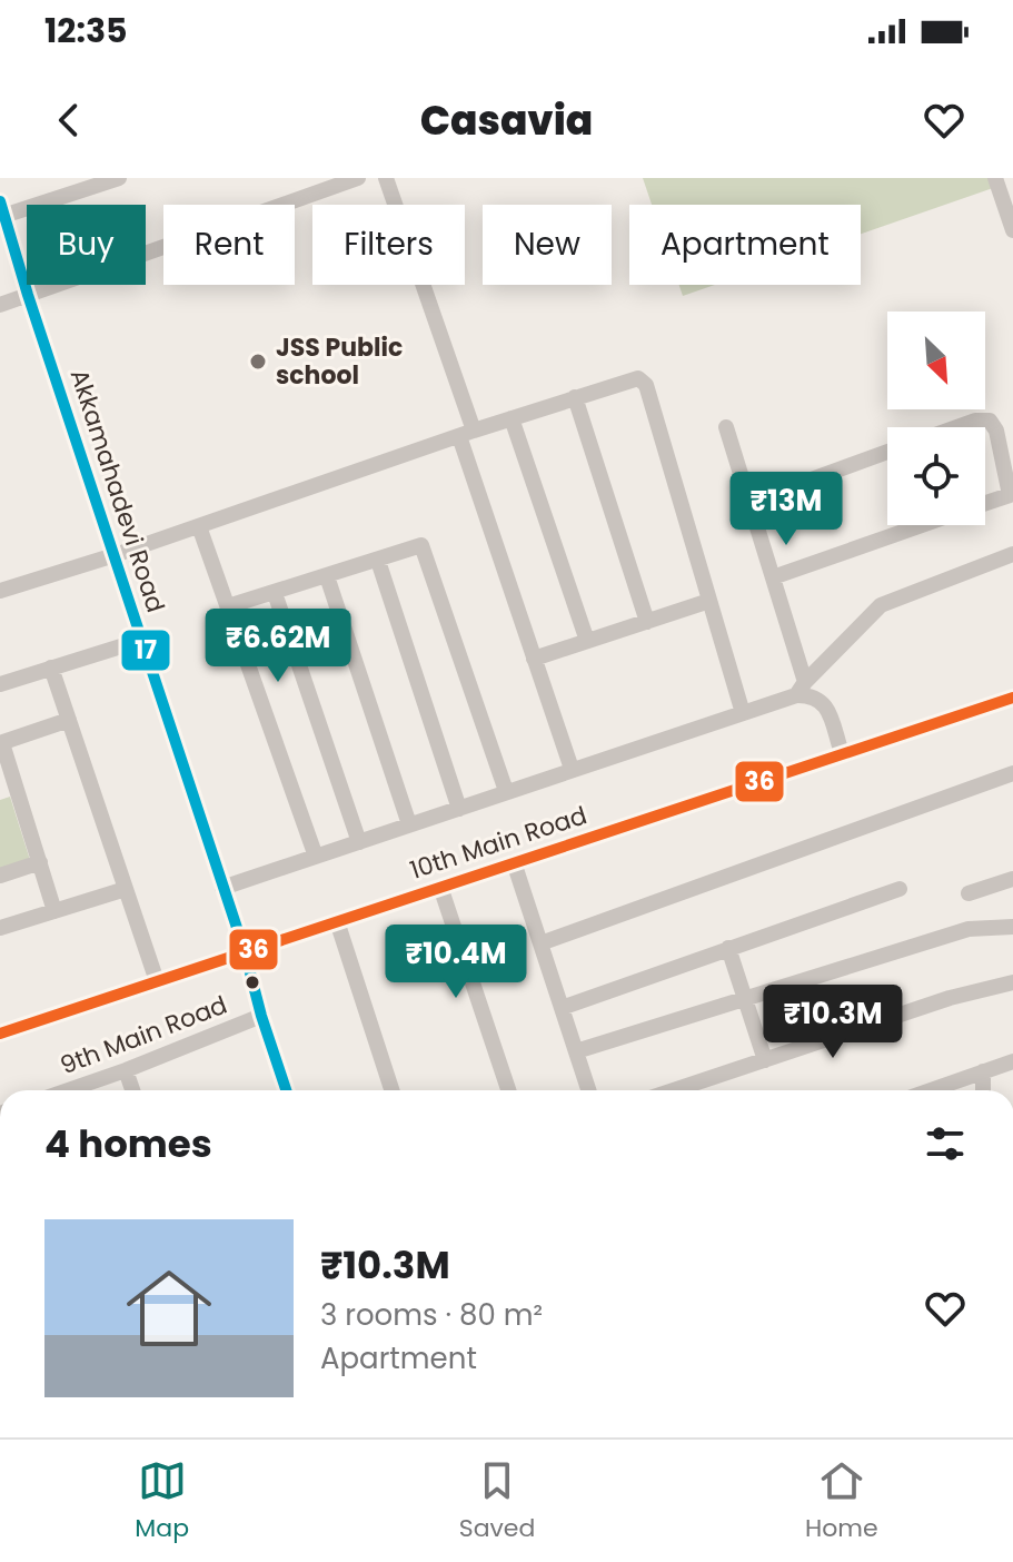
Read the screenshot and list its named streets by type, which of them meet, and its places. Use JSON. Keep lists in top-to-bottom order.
{
  "streets": {
    "street": ["Akkamahadevi Road", "10th Main Road", "9th Main Road"]
  },
  "crossings": [
    ["Akkamahadevi Road", "10th Main Road"],
    ["Akkamahadevi Road", "9th Main Road"]
  ],
  "places": ["JSS Public school"],
  "lines": ["transit line 17", "transit line 36"],
  "north": "bottom right",
  "page": {
    "status": "12:35",
    "header": "Casavia",
    "chip": [
      "Buy",
      "Rent",
      "Filters",
      "New",
      "Apartment"
    ],
    "price": [
      "₹13M",
      "₹6.62M",
      "₹10.4M",
      "₹10.3M"
    ],
    "heading": "4 homes",
    "list": [
      {
        "name": "₹10.3M",
        "note": "3 rooms · 80 m² · Apartment"
      }
    ],
    "tabs": ["Map", "Saved", "Home"]
  }
}
